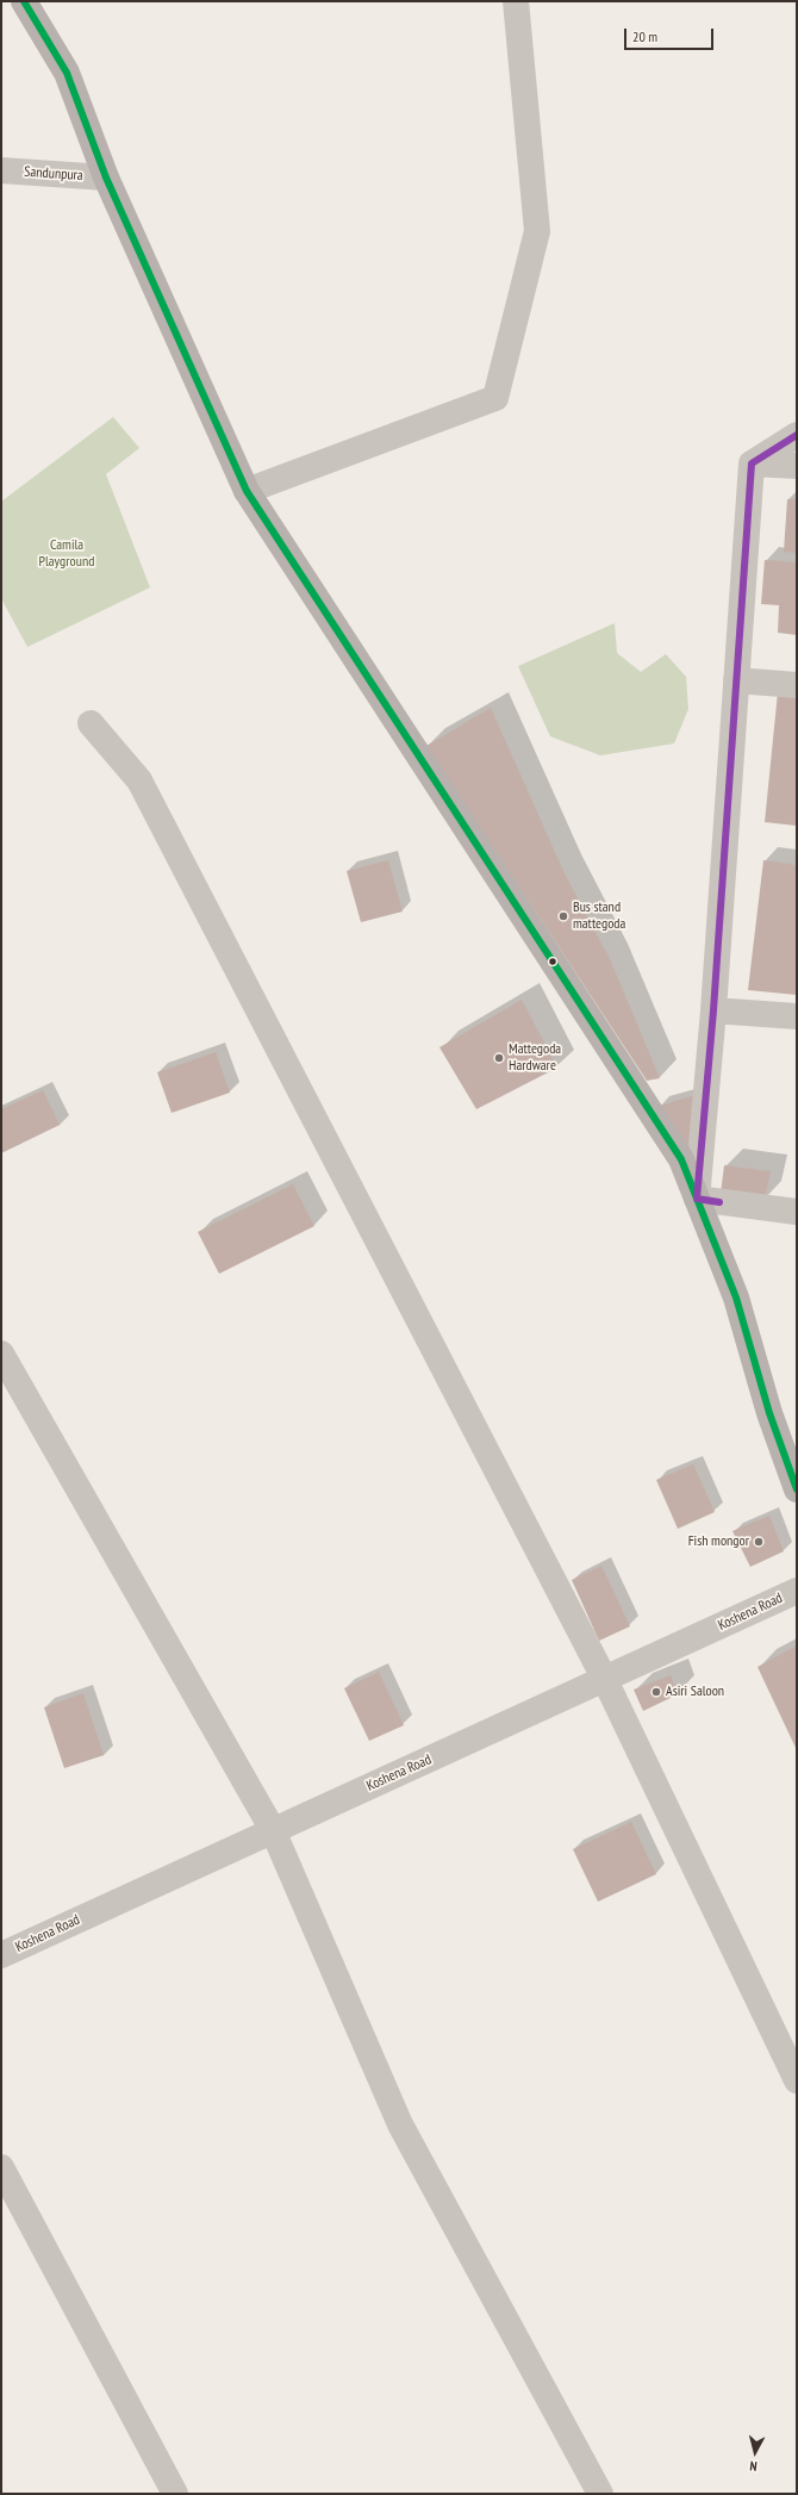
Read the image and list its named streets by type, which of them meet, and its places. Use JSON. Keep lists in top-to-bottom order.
{
  "streets": {
    "street": ["Sandunpura", "Koshena Road"]
  },
  "parks": ["Camila Playground"],
  "places": [
    "Bus stand mattegoda",
    "Mattegoda Hardware",
    "Fish mongor",
    "Asiri Saloon"
  ],
  "lines": ["transit line 20"],
  "scale_bar": "20 m",
  "north": "bottom"
}
